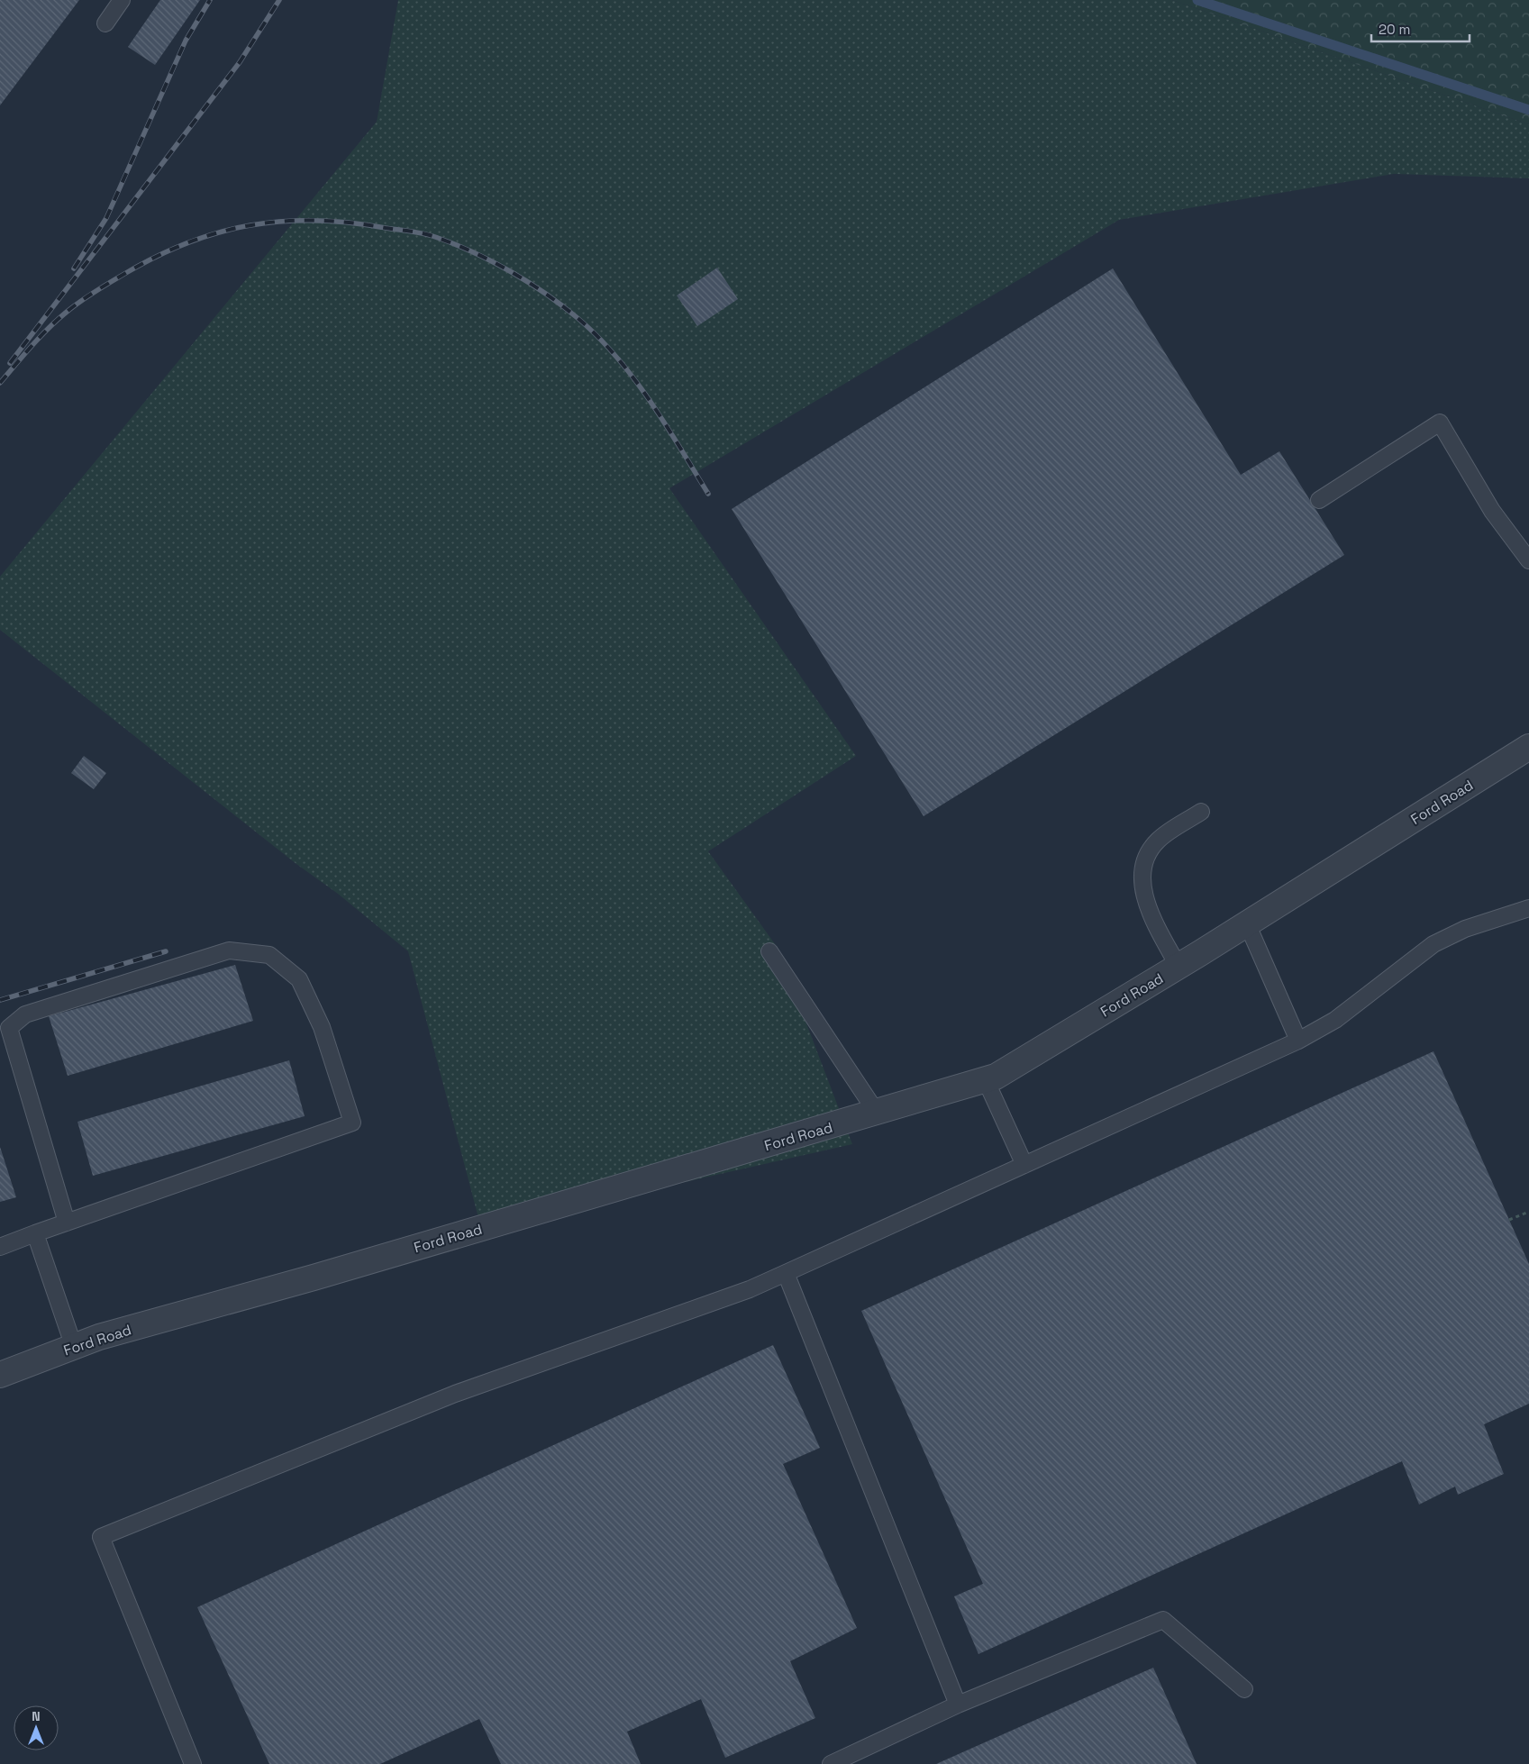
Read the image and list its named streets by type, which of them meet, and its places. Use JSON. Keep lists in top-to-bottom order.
{
  "streets": {
    "street": ["Ford Road"]
  },
  "scale_bar": "20 m",
  "north": "top"
}
